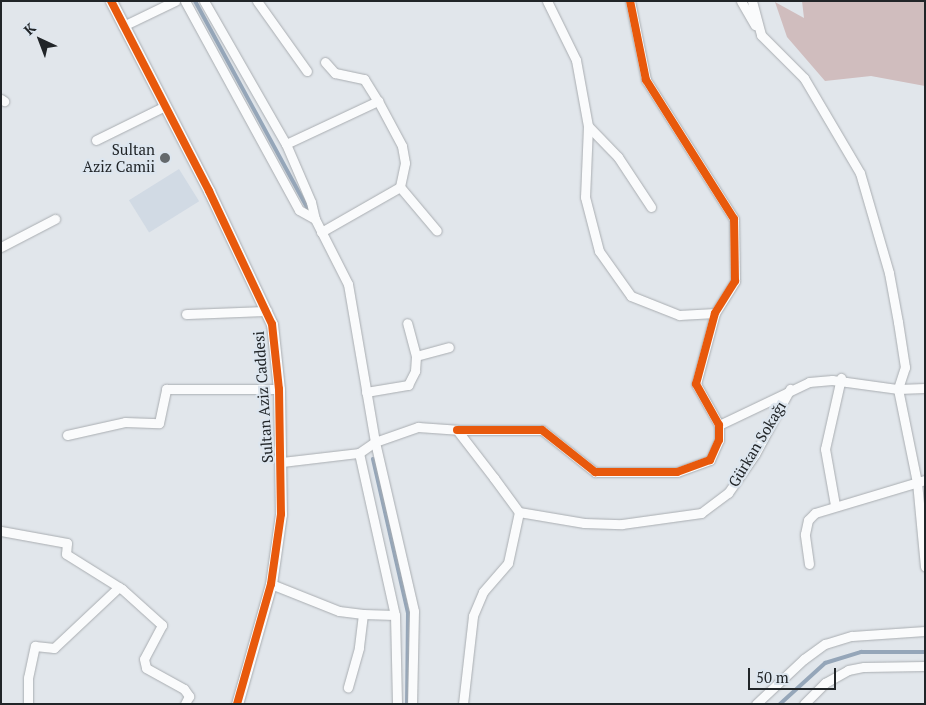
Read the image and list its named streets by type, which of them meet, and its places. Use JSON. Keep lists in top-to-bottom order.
{
  "streets": {
    "street": ["Sultan Aziz Caddesi", "Gürkan Sokağı"]
  },
  "places": ["Sultan Aziz Camii"],
  "scale_bar": "50 m",
  "north": "top left"
}
